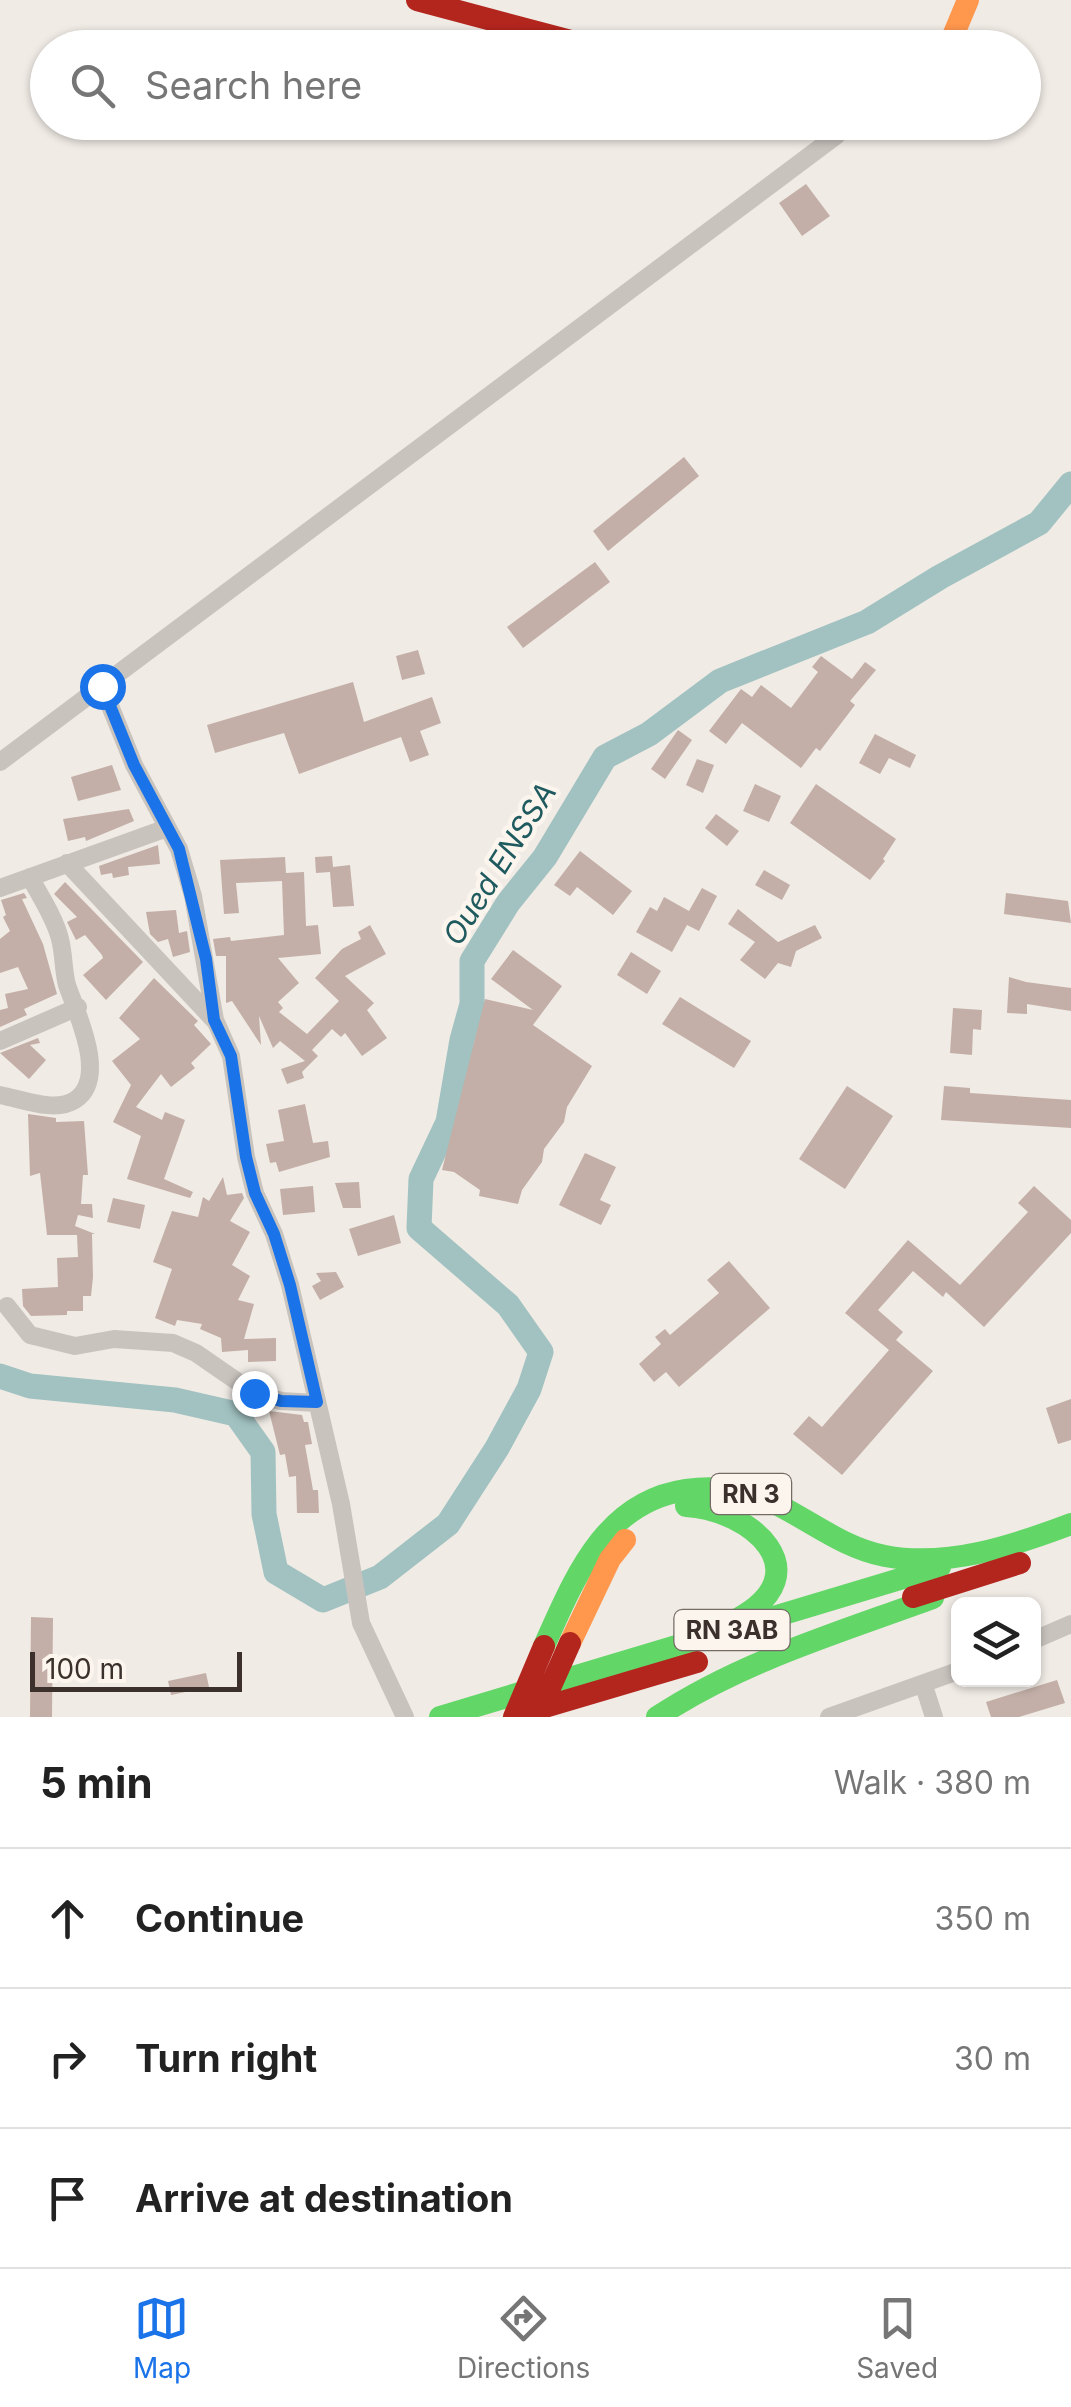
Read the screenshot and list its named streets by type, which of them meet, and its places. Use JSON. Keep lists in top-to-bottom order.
{
  "streets": {
    "main road": ["RN 3", "RN 3AB"]
  },
  "crossings": [
    ["RN 3", "RN 3AB"]
  ],
  "water": ["Oued ENSSA"],
  "scale_bar": "100 m",
  "page": {
    "search": "Search here",
    "scale": "100 m",
    "heading": ["5 min", "Walk · 380 m"],
    "list": [
      ["Continue", "350 m"],
      ["Turn right", "30 m"],
      "Arrive at destination"
    ],
    "nav": ["Map", "Directions", "Saved"]
  }
}
